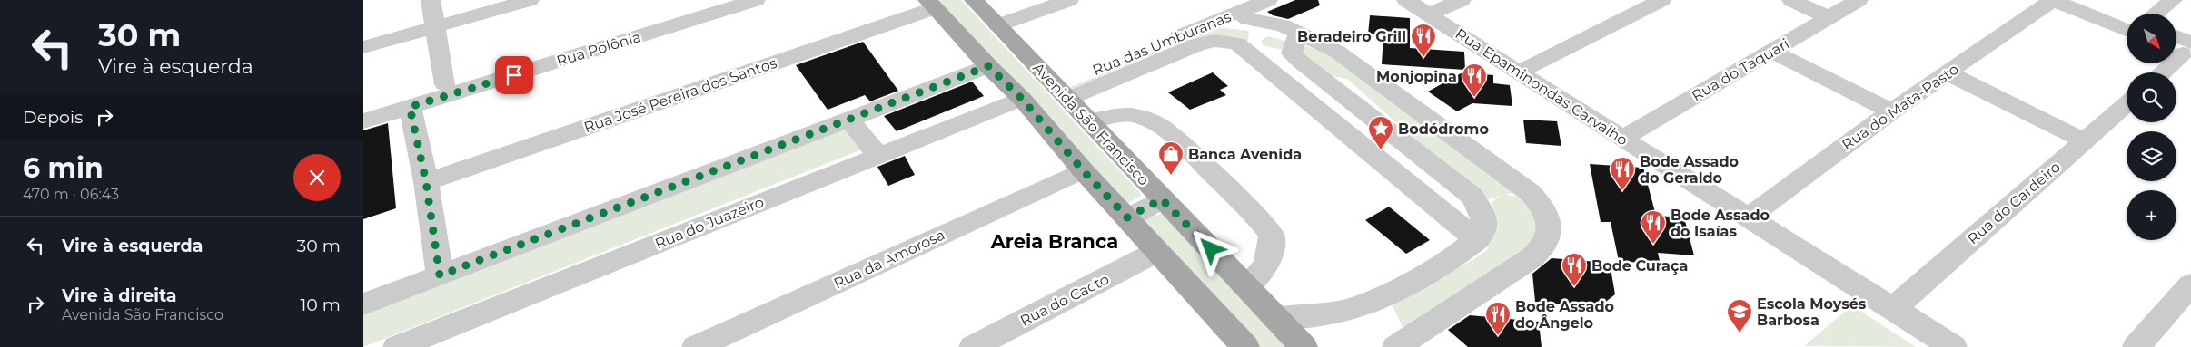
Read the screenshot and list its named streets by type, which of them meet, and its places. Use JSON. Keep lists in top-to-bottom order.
{
  "streets": {
    "main road": ["Avenida São Francisco"],
    "street": [
      "Rua das Umburanas",
      "Rua Polônia",
      "Rua do Taquari",
      "Rua Epaminondas Carvalho",
      "Rua José Pereira dos Santos",
      "Rua do Mata-Pasto",
      "Rua do Cardeiro",
      "Rua do Juazeiro",
      "Rua da Amorosa",
      "Rua do Cacto"
    ]
  },
  "crossings": [
    ["Rua das Umburanas", "Avenida São Francisco"],
    ["Rua do Taquari", "Rua Epaminondas Carvalho"],
    ["Rua Epaminondas Carvalho", "Rua do Mata-Pasto"],
    ["Rua Epaminondas Carvalho", "Rua do Cardeiro"]
  ],
  "districts": ["Areia Branca"],
  "places": {
    "restaurant": [
      "Beradeiro Grill",
      "Monjopina",
      "Bode Assado do Geraldo",
      "Bode Assado do Isaías",
      "Bode Curaça",
      "Bode Assado do Ângelo"
    ],
    "place": ["Bodódromo"],
    "shop": ["Banca Avenida"],
    "school or university": ["Escola Moysés Barbosa"]
  },
  "north": "bottom right",
  "page": {
    "turn": ["30 m", "Vire à esquerda"],
    "map_buttons": "+",
    "then": "Depois",
    "heading": ["6 min", "470 m · 06:43"],
    "list": [
      {
        "name": "Vire à esquerda",
        "value": "30 m"
      },
      {
        "name": "Vire à direita",
        "note": "Avenida São Francisco",
        "value": "10 m"
      }
    ]
  }
}
